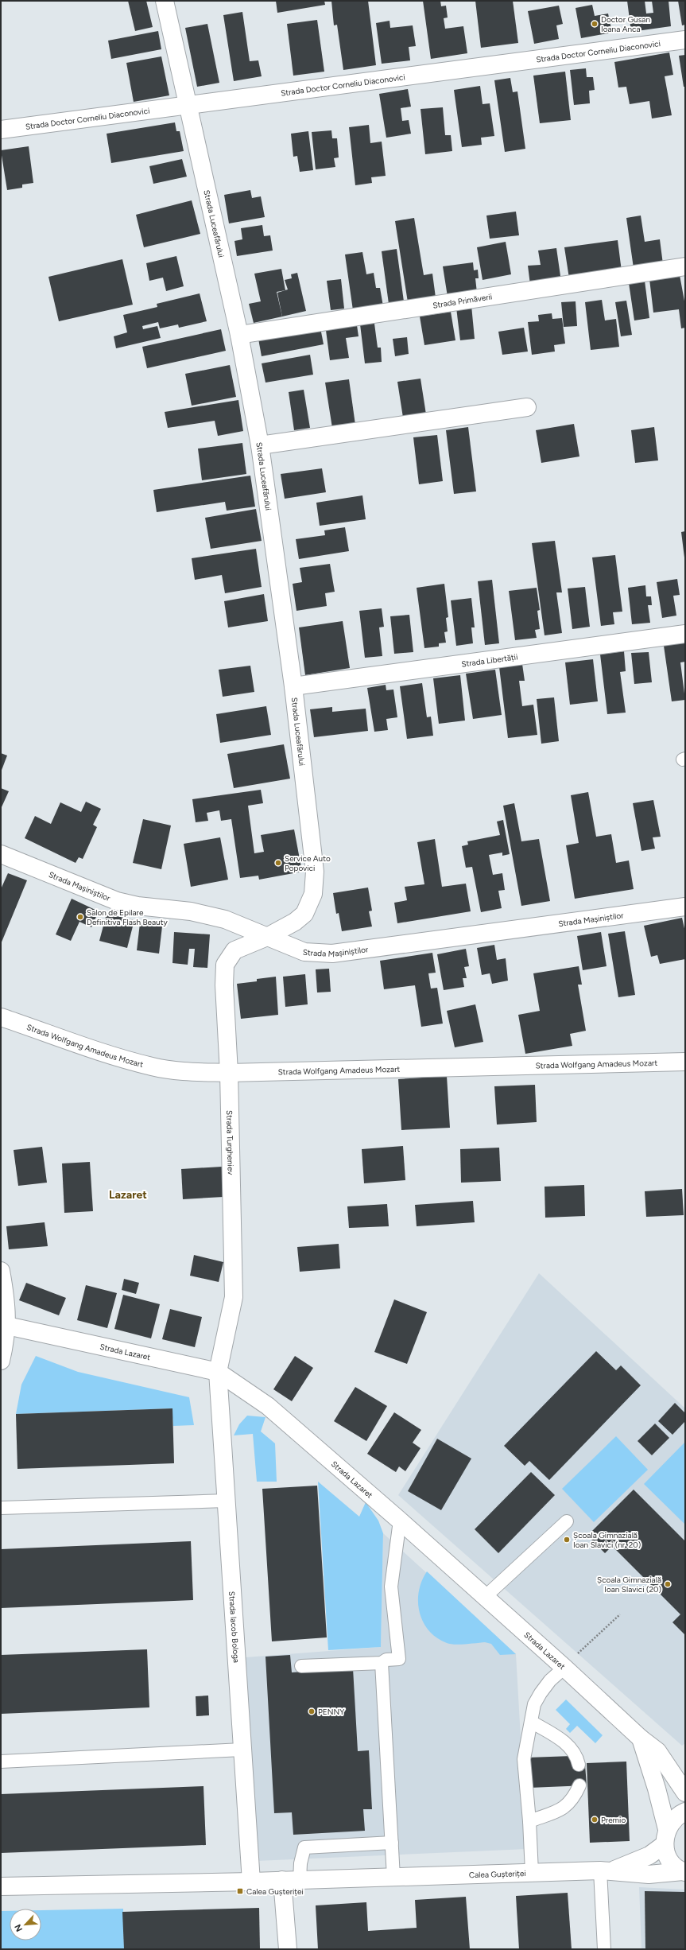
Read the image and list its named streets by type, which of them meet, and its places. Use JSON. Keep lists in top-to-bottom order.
{
  "streets": {
    "street": [
      "Strada Doctor Corneliu Diaconovici",
      "Strada Luceafărului",
      "Strada Primăverii",
      "Strada Libertății",
      "Strada Mașiniștilor",
      "Strada Wolfgang Amadeus Mozart",
      "Strada Turgheniev",
      "Strada Lazaret",
      "Strada Iacob Bologa",
      "Calea Gușteriței"
    ]
  },
  "crossings": [
    ["Strada Doctor Corneliu Diaconovici", "Strada Luceafărului"],
    ["Strada Luceafărului", "Strada Primăverii"],
    ["Strada Luceafărului", "Strada Libertății"],
    ["Strada Luceafărului", "Strada Mașiniștilor"],
    ["Strada Luceafărului", "Strada Turgheniev"],
    ["Strada Mașiniștilor", "Strada Turgheniev"],
    ["Strada Wolfgang Amadeus Mozart", "Strada Turgheniev"],
    ["Strada Turgheniev", "Strada Lazaret"],
    ["Strada Turgheniev", "Strada Iacob Bologa"],
    ["Strada Lazaret", "Strada Iacob Bologa"],
    ["Strada Lazaret", "Calea Gușteriței"],
    ["Strada Iacob Bologa", "Calea Gușteriței"]
  ],
  "districts": ["Lazaret"],
  "places": {
    "other": [
      "Doctor Gusan Ioana Anca",
      "Service Auto Popovici",
      "Salon de Epilare Definitiva Flash Beauty",
      "Școala Gimnazială Ioan Slavici (nr. 20)",
      "Școala Gimnazială Ioan Slavici (20)",
      "PENNY",
      "Premio"
    ],
    "transit": ["Calea Gușteriței"]
  },
  "north": "bottom left"
}
